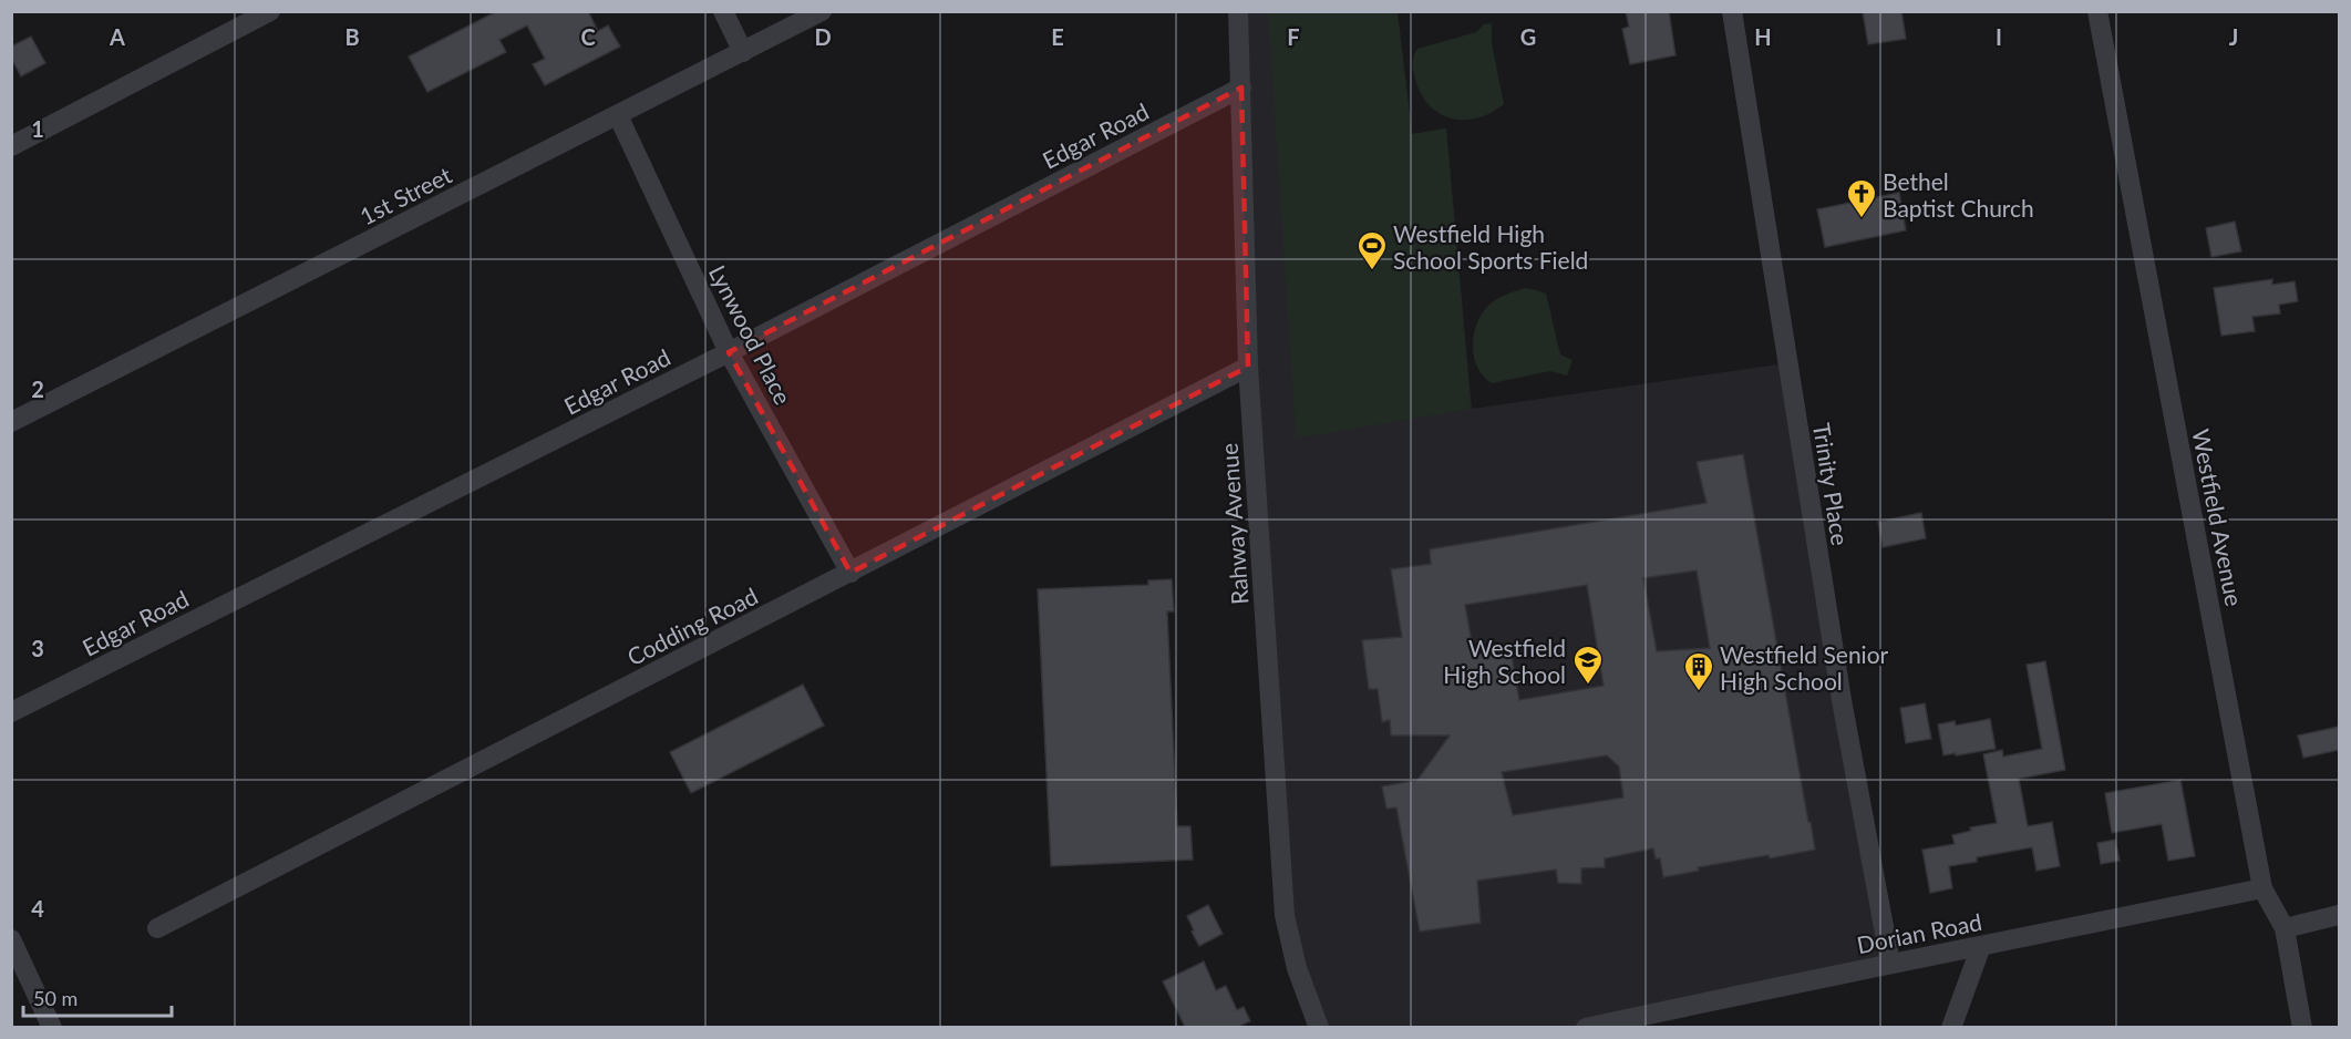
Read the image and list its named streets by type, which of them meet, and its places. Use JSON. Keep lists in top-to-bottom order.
{
  "streets": {
    "street": [
      "Edgar Road",
      "1st Street",
      "Lynwood Place",
      "Trinity Place",
      "Westfield Avenue",
      "Rahway Avenue",
      "Codding Road",
      "Dorian Road"
    ]
  },
  "crossings": [
    ["Edgar Road", "Lynwood Place"],
    ["Edgar Road", "Rahway Avenue"],
    ["1st Street", "Lynwood Place"],
    ["Lynwood Place", "Codding Road"],
    ["Trinity Place", "Dorian Road"],
    ["Westfield Avenue", "Dorian Road"],
    ["Rahway Avenue", "Codding Road"]
  ],
  "places": {
    "church": ["Bethel Baptist Church"],
    "sports": ["Westfield High School Sports Field"],
    "school or university": ["Westfield High School"],
    "building": ["Westfield Senior High School"]
  },
  "scale_bar": "50 m",
  "grid": {
    "columns": [
      "A",
      "B",
      "C",
      "D",
      "E",
      "F",
      "G",
      "H",
      "I",
      "J"
    ],
    "rows": [
      "1",
      "2",
      "3",
      "4"
    ]
  }
}
